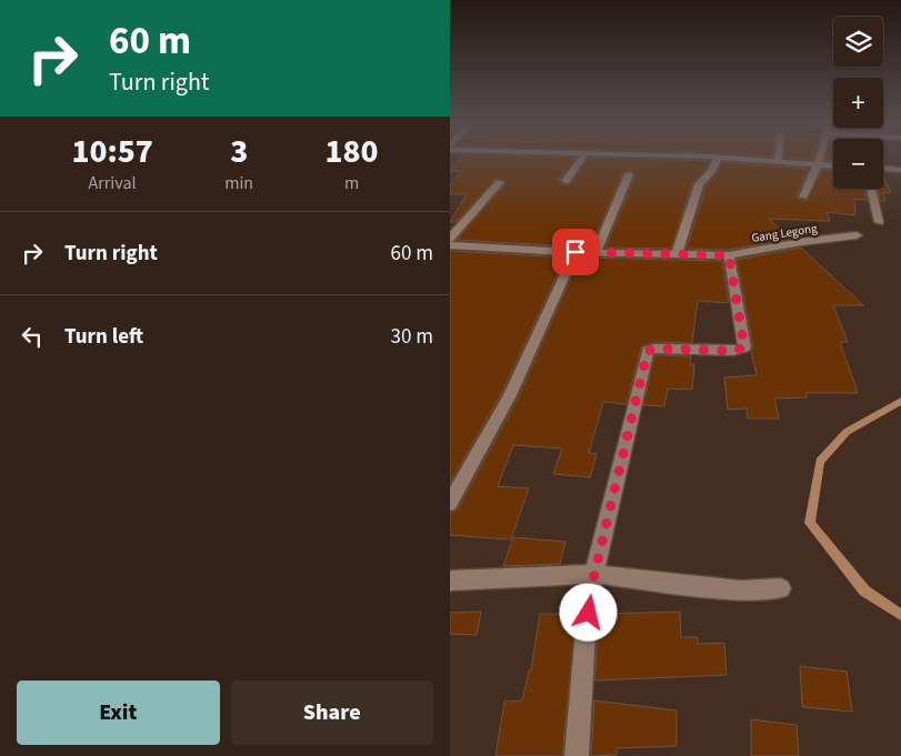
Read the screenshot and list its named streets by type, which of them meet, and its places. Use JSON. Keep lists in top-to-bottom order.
{
  "streets": {
    "street": ["Gang Legong"]
  },
  "page": {
    "turn": ["60 m", "Turn right"],
    "map_buttons": ["+", "−"],
    "eta": [
      "10:57",
      "Arrival",
      "3",
      "min",
      "180",
      "m"
    ],
    "list": [
      {
        "name": "Turn right",
        "value": "60 m"
      },
      {
        "name": "Turn left",
        "value": "30 m"
      }
    ],
    "buttons": ["Exit", "Share"]
  }
}
